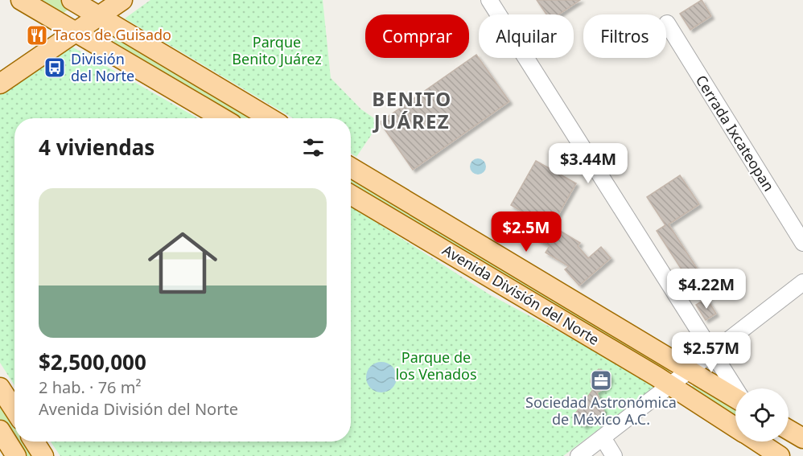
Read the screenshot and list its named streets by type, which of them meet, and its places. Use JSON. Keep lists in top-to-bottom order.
{
  "streets": {
    "main road": ["Avenida División del Norte"],
    "street": ["Cerrada Ixcateopan"]
  },
  "districts": ["BENITO JUÁREZ"],
  "parks": ["Parque Benito Juárez", "Parque de los Venados"],
  "places": {
    "restaurant": ["Tacos de Guisado"],
    "bus stop": ["División del Norte"],
    "office": ["Sociedad Astronómica de México A.C."]
  },
  "page": {
    "chip": ["Comprar", "Alquilar", "Filtros"],
    "heading": "4 viviendas",
    "price": [
      "$3.44M",
      "$2.5M",
      "$4.22M",
      "$2.57M"
    ],
    "list": [
      {
        "name": "$2,500,000",
        "note": "2 hab. · 76 m² · Avenida División del Norte"
      }
    ]
  }
}
